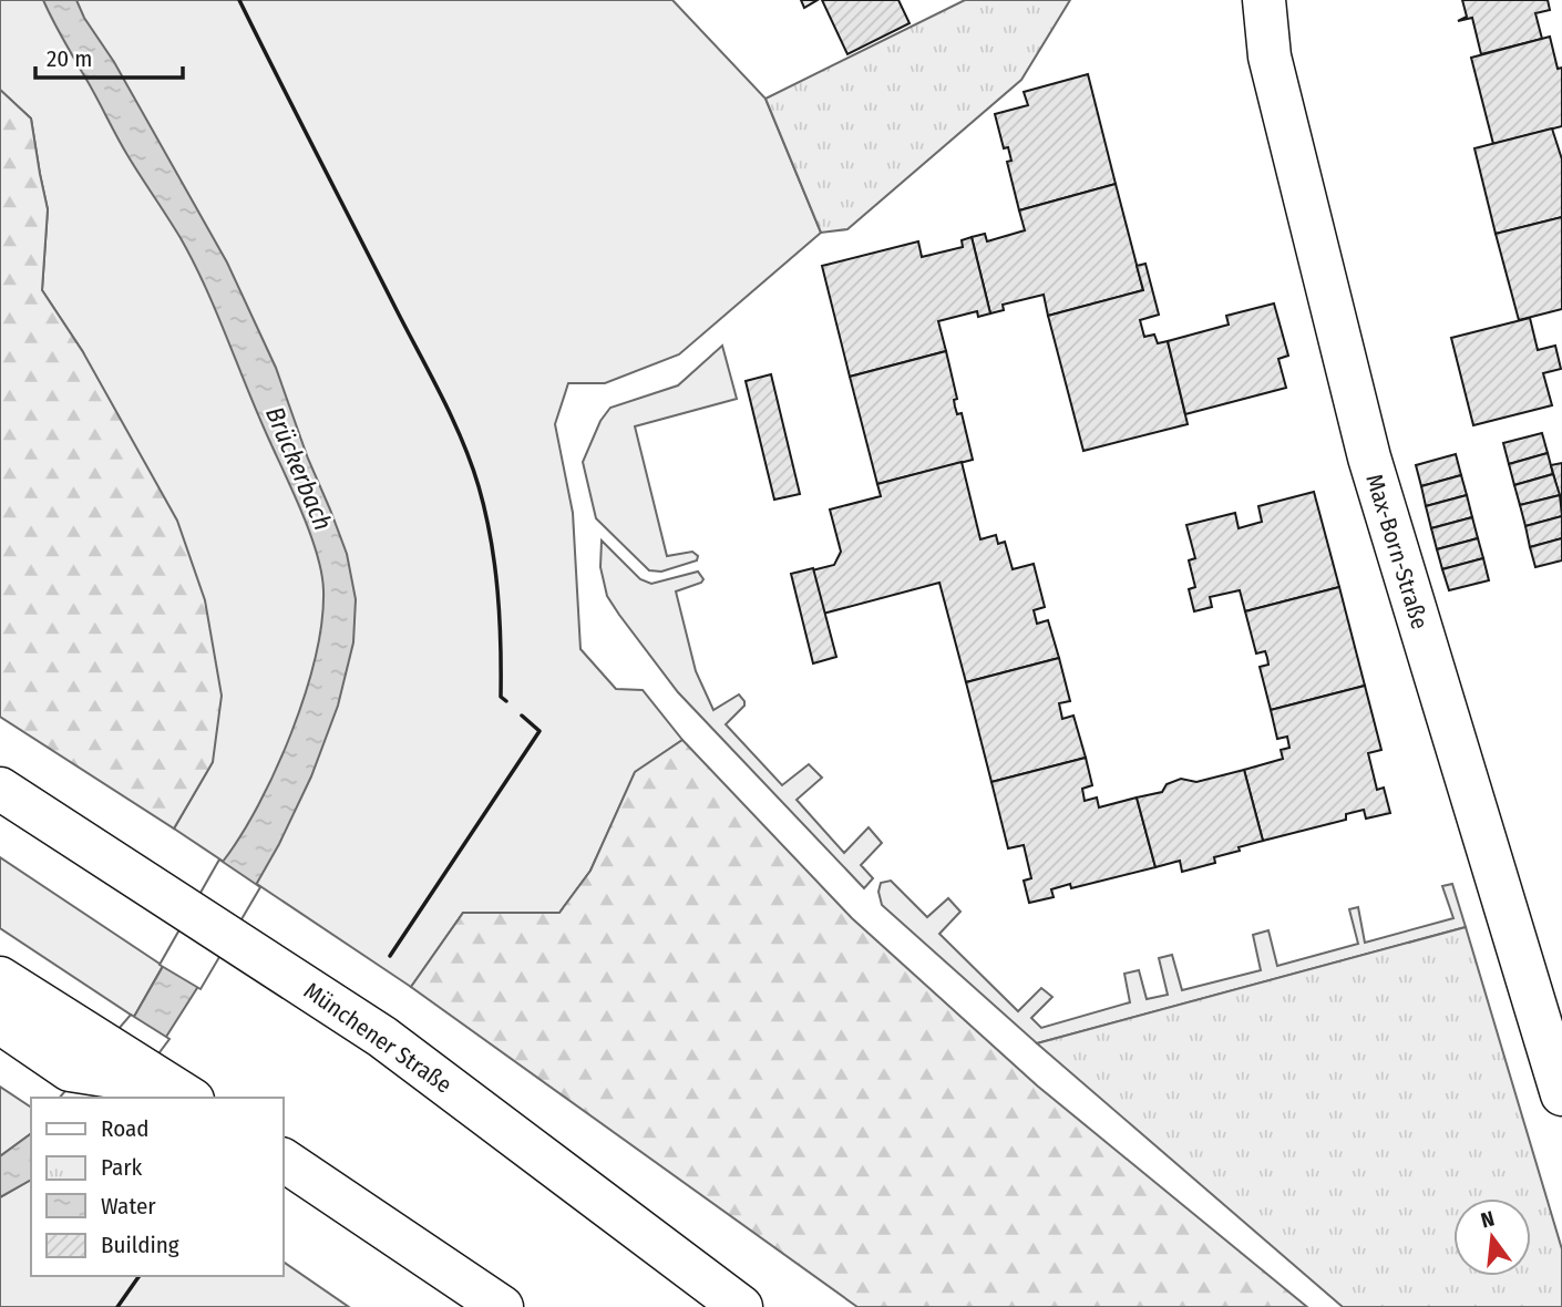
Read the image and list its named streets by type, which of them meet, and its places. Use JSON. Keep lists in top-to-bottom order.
{
  "streets": {
    "main road": ["Max-Born-Straße", "Münchener Straße"]
  },
  "water": ["Brückerbach"],
  "legend": [
    "Road",
    "Park",
    "Water",
    "Building"
  ],
  "scale_bar": "20 m",
  "north": "top"
}
